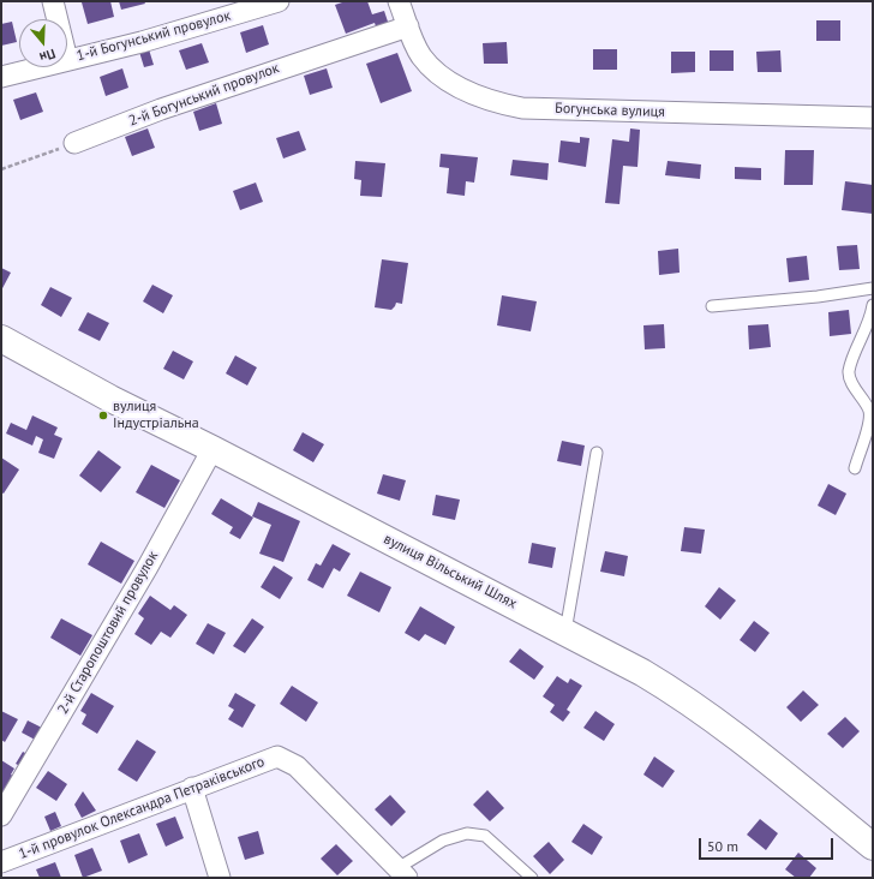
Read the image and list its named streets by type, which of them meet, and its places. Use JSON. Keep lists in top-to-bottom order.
{
  "streets": {
    "street": [
      "1-й Богунський провулок",
      "2-й Богунський провулок",
      "Богунська вулиця",
      "вулиця Вільський Шлях",
      "2-й Старопоштовий провулок",
      "1-й провулок Олександра Петраківського"
    ]
  },
  "crossings": [
    ["2-й Богунський провулок", "Богунська вулиця"],
    ["вулиця Вільський Шлях", "2-й Старопоштовий провулок"]
  ],
  "places": ["вулиця Індустріальна"],
  "scale_bar": "50 m",
  "north": "bottom"
}
